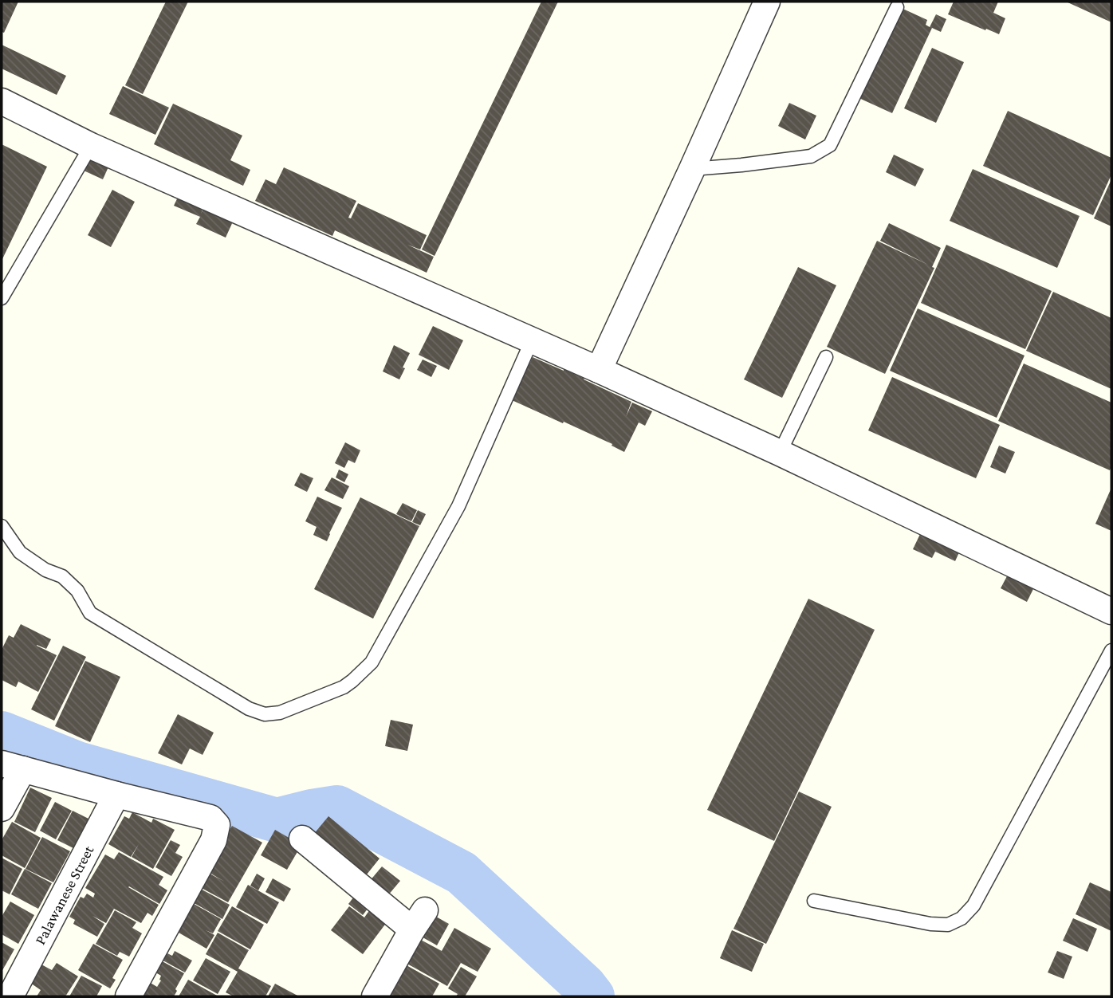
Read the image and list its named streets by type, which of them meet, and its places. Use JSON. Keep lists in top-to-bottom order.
{
  "streets": {
    "street": ["Palawanese Street"]
  }
}
